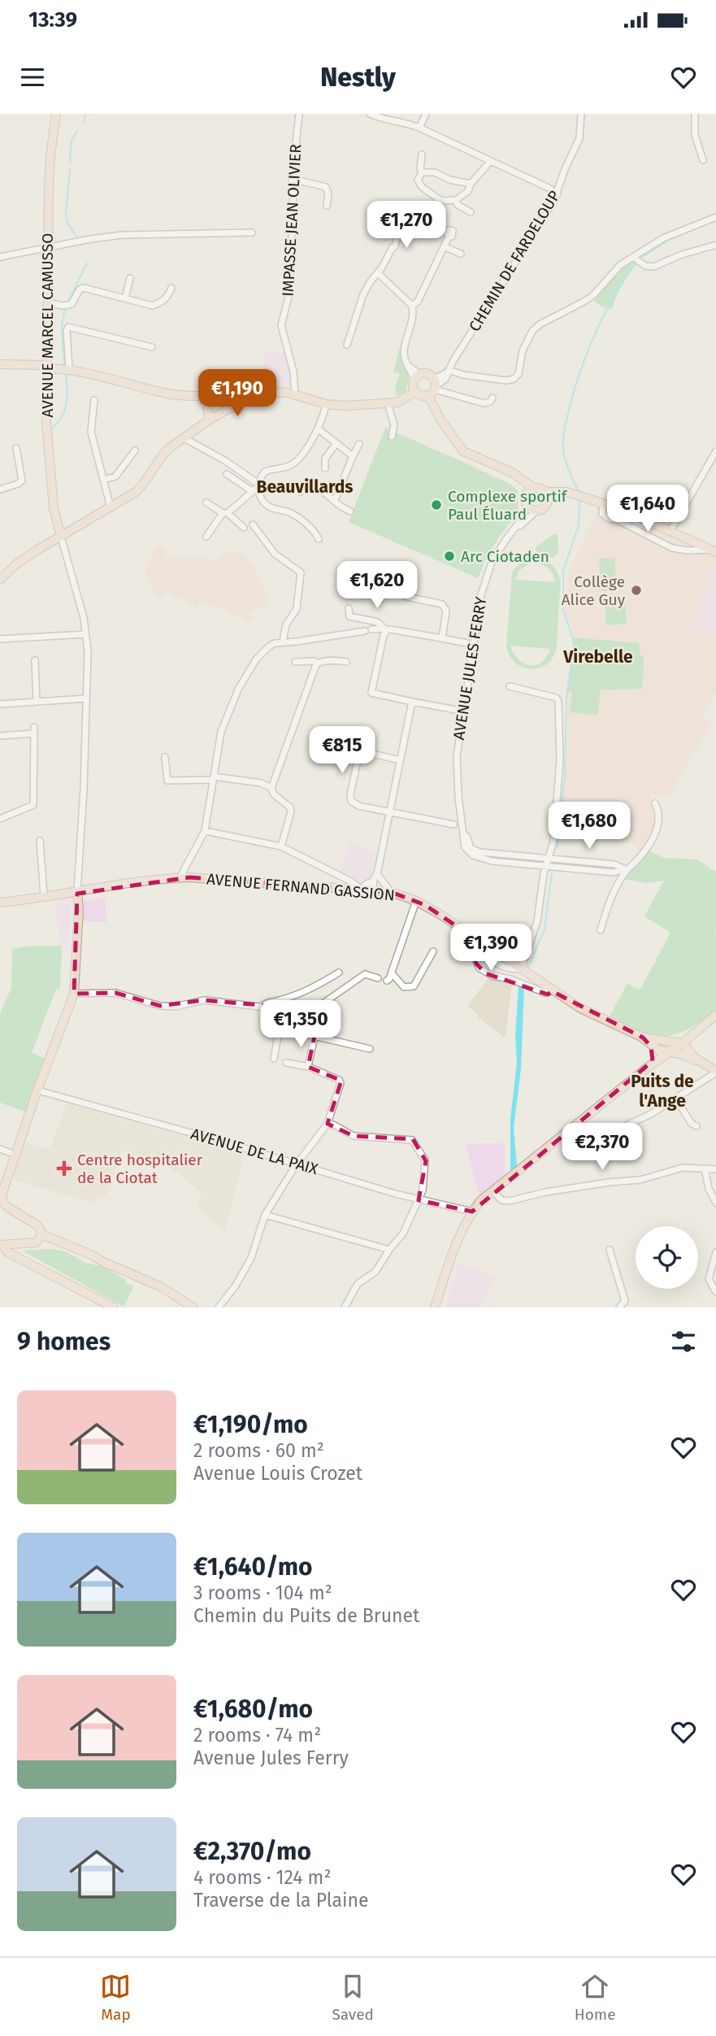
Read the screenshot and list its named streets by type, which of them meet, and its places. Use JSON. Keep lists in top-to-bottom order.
{
  "streets": {
    "street": [
      "IMPASSE JEAN OLIVIER",
      "CHEMIN DE FARDELOUP",
      "AVENUE MARCEL CAMUSSO",
      "AVENUE JULES FERRY",
      "AVENUE FERNAND GASSION",
      "AVENUE DE LA PAIX"
    ]
  },
  "districts": ["Beauvillards", "Virebelle", "Puits de l'Ange"],
  "places": {
    "other": ["Complexe sportif Paul Éluard", "Arc Ciotaden", "Collège Alice Guy"],
    "health": ["Centre hospitalier de la Ciotat"]
  },
  "page": {
    "status": "13:39",
    "header": "Nestly",
    "price": [
      "€1,270",
      "€1,190",
      "€1,640",
      "€1,620",
      "€815",
      "€1,680",
      "€1,390",
      "€1,350",
      "€2,370"
    ],
    "heading": "9 homes",
    "list": [
      {
        "name": "€1,190/mo",
        "note": "2 rooms · 60 m² · Avenue Louis Crozet"
      },
      {
        "name": "€1,640/mo",
        "note": "3 rooms · 104 m² · Chemin du Puits de Brunet"
      },
      {
        "name": "€1,680/mo",
        "note": "2 rooms · 74 m² · Avenue Jules Ferry"
      },
      {
        "name": "€2,370/mo",
        "note": "4 rooms · 124 m² · Traverse de la Plaine"
      }
    ],
    "tabs": ["Map", "Saved", "Home"]
  }
}
